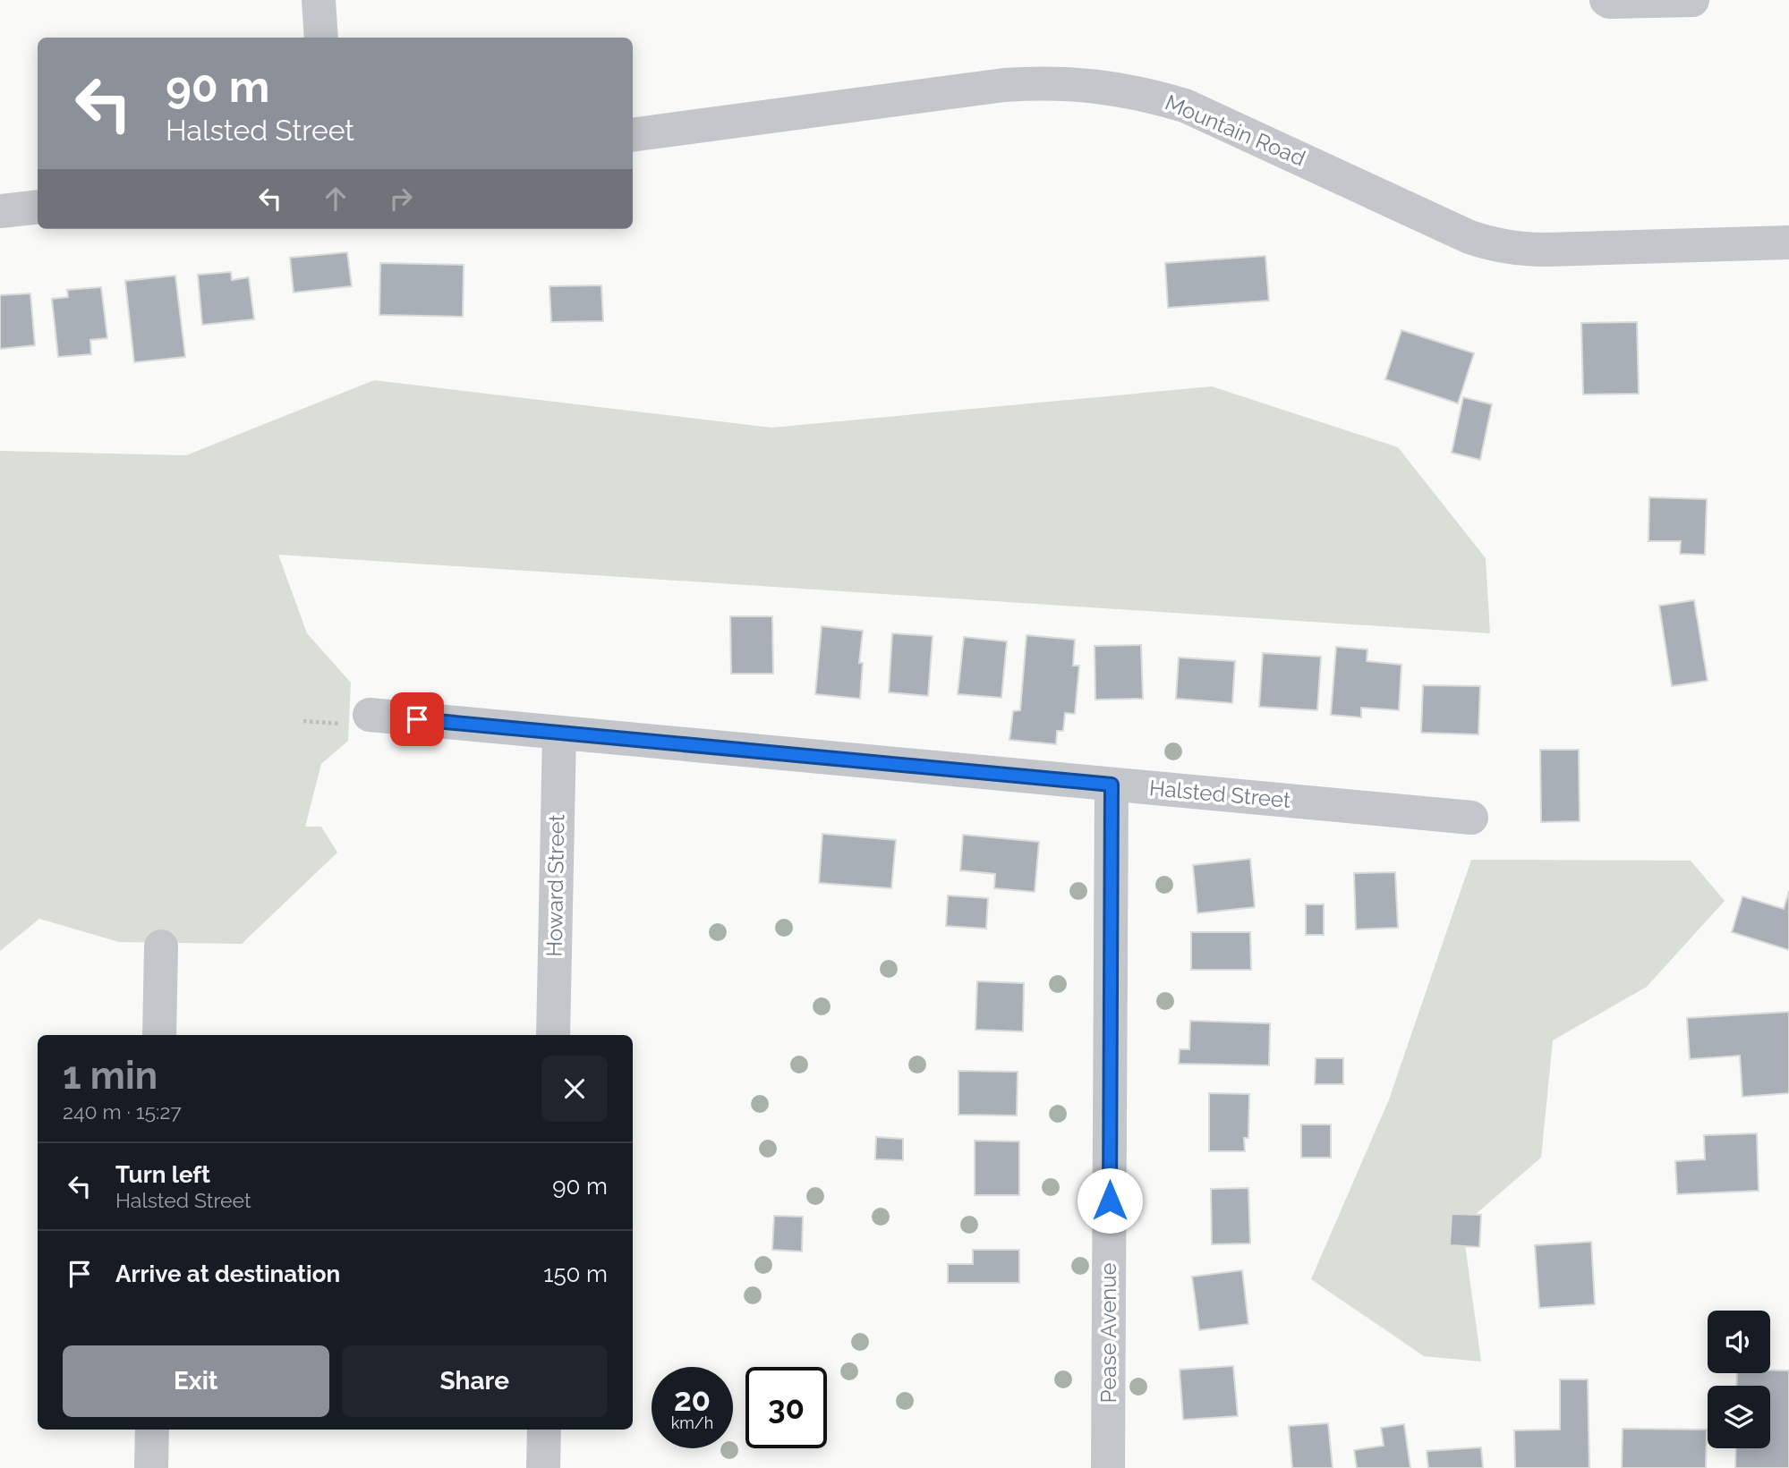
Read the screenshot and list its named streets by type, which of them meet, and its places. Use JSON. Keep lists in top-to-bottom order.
{
  "streets": {
    "street": [
      "Mountain Road",
      "Halsted Street",
      "Howard Street",
      "Pease Avenue"
    ]
  },
  "crossings": [
    ["Halsted Street", "Howard Street"],
    ["Halsted Street", "Pease Avenue"]
  ],
  "page": {
    "turn": ["90 m", "Halsted Street"],
    "heading": ["1 min", "240 m · 15:27"],
    "list": [
      {
        "name": "Turn left",
        "note": "Halsted Street",
        "value": "90 m"
      },
      {
        "name": "Arrive at destination",
        "value": "150 m"
      }
    ],
    "buttons": ["Exit", "Share"],
    "speed": "20 km/h",
    "limit": "30"
  }
}
